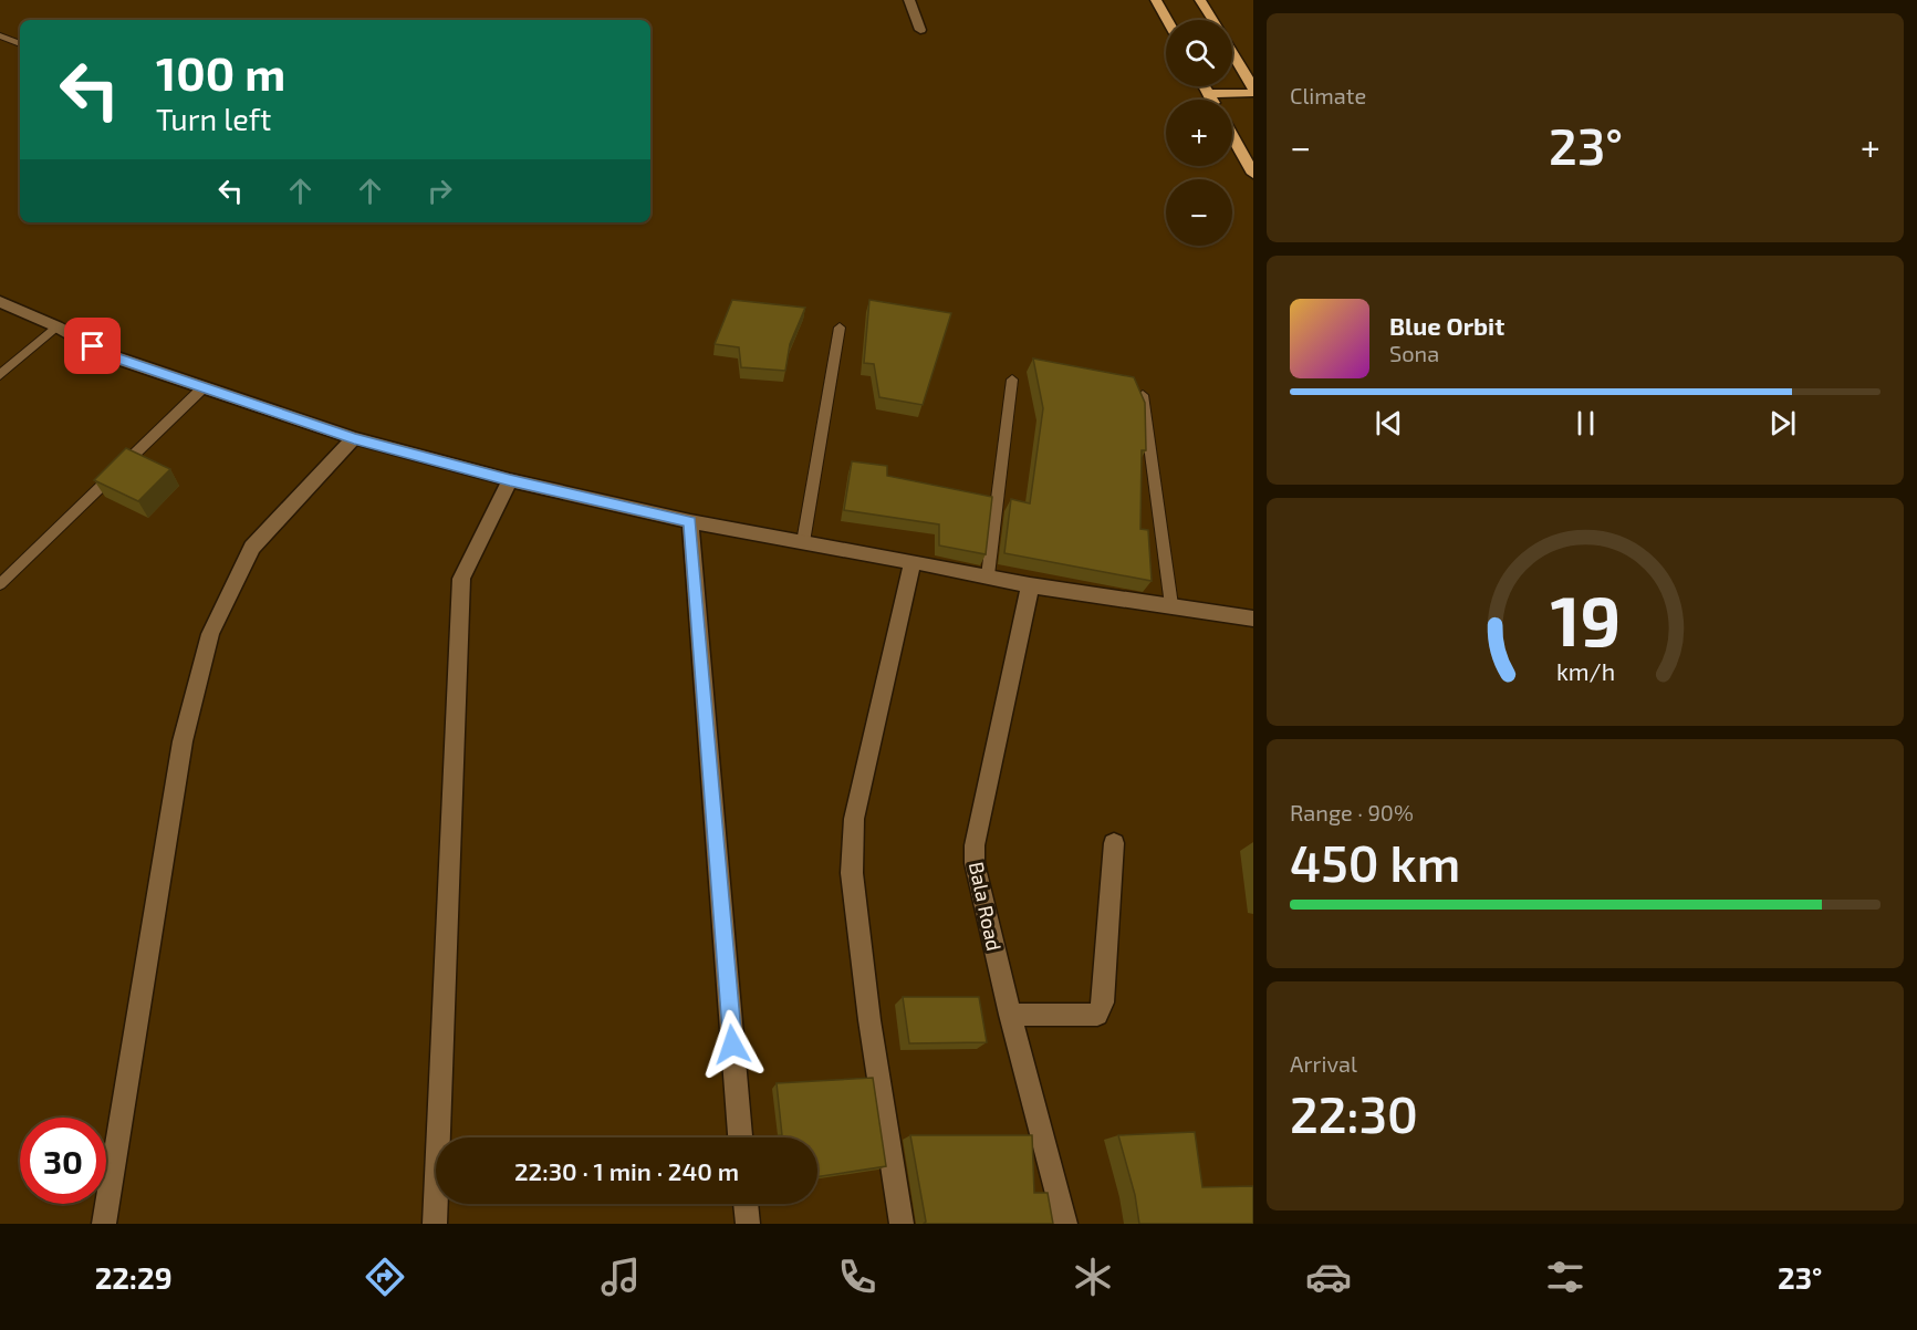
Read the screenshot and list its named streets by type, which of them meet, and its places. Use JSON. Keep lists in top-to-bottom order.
{
  "streets": {
    "street": ["Bala Road"]
  },
  "page": {
    "tile": [
      "Climate",
      ["Range · 90%", "450 km"],
      ["Arrival", "22:30"]
    ],
    "map_buttons": ["+", "−"],
    "turn": ["100 m", "Turn left"],
    "heat": ["−", "23°", "+"],
    "song": ["Blue Orbit", "Sona"],
    "limit": "30",
    "trip": "22:30 · 1 min · 240 m",
    "tabs": ["22:29", "23°"],
    "gauge": ["19", "km/h"]
  }
}
